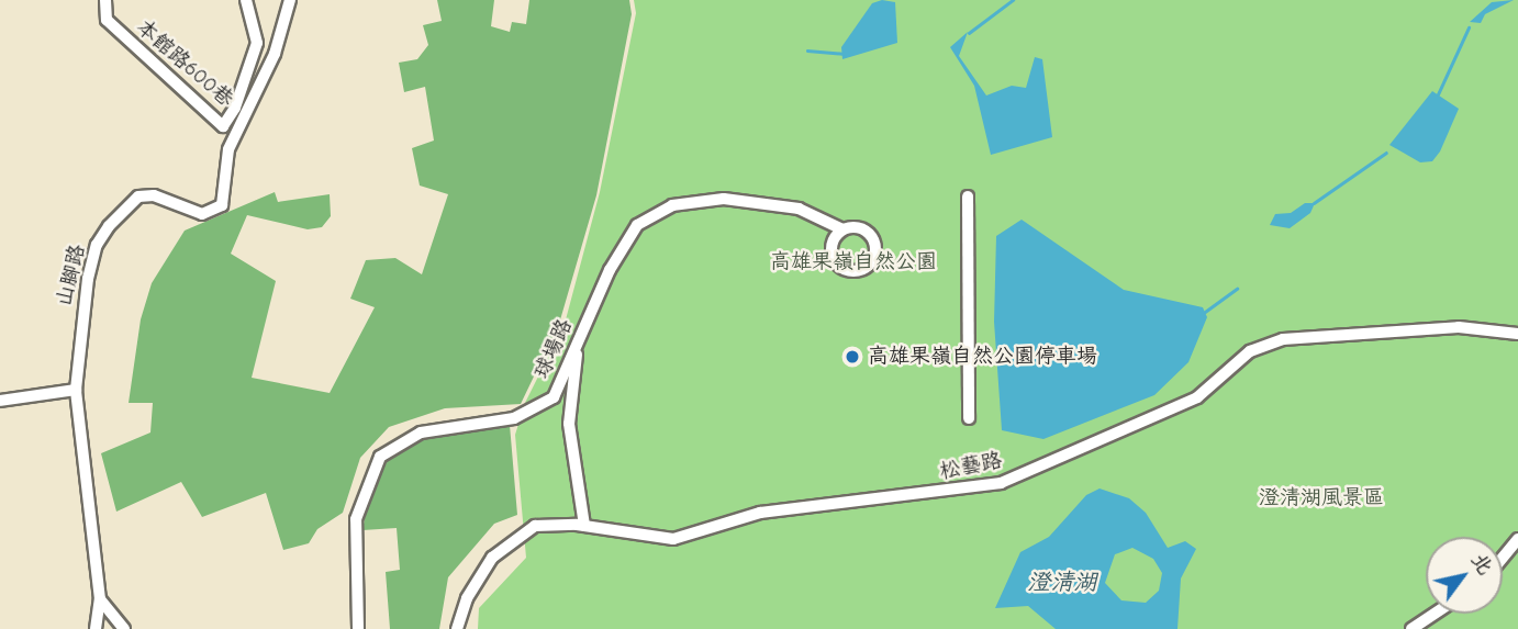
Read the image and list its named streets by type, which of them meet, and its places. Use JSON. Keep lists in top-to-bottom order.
{
  "streets": {
    "street": [
      "本館路600巷",
      "山腳路",
      "球場路",
      "松藝路"
    ]
  },
  "water": ["澄清湖"],
  "parks": ["高雄果嶺自然公園", "澄清湖風景區"],
  "places": ["高雄果嶺自然公園停車場"],
  "north": "top right"
}
